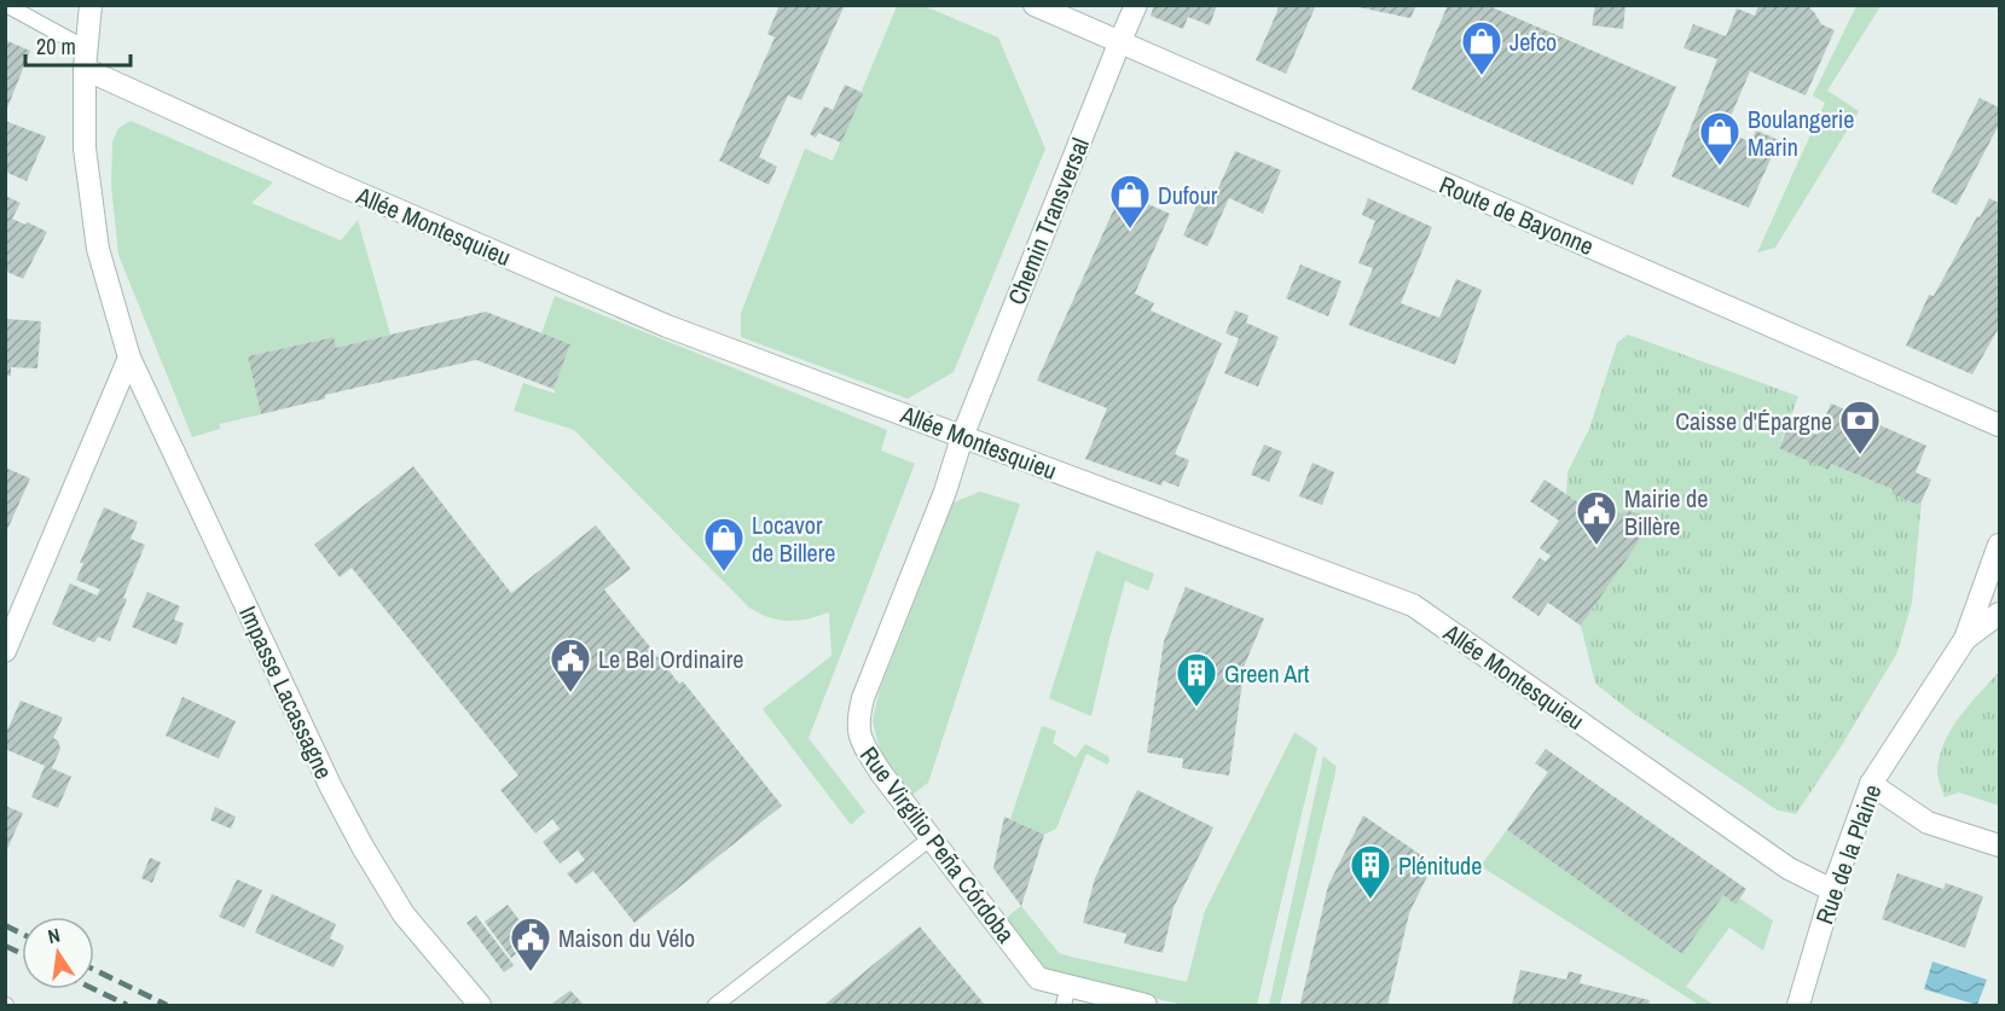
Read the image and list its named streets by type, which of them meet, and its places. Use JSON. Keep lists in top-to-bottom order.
{
  "streets": {
    "street": [
      "Route de Bayonne",
      "Chemin Transversal",
      "Allée Montesquieu",
      "Impasse Lacassagne",
      "Rue Virgilio Peña Córdoba",
      "Rue de la Plaine"
    ]
  },
  "crossings": [
    ["Route de Bayonne", "Chemin Transversal"],
    ["Chemin Transversal", "Allée Montesquieu"],
    ["Chemin Transversal", "Rue Virgilio Peña Córdoba"],
    ["Allée Montesquieu", "Impasse Lacassagne"],
    ["Allée Montesquieu", "Rue Virgilio Peña Córdoba"],
    ["Allée Montesquieu", "Rue de la Plaine"]
  ],
  "places": {
    "shop": [
      "Jefco",
      "Boulangerie Marin",
      "Dufour",
      "Locavor de Billere"
    ],
    "bank": ["Caisse d'Épargne"],
    "public building": ["Mairie de Billère", "Le Bel Ordinaire", "Maison du Vélo"],
    "building": ["Green Art", "Plénitude"]
  },
  "scale_bar": "20 m",
  "north": "top"
}
